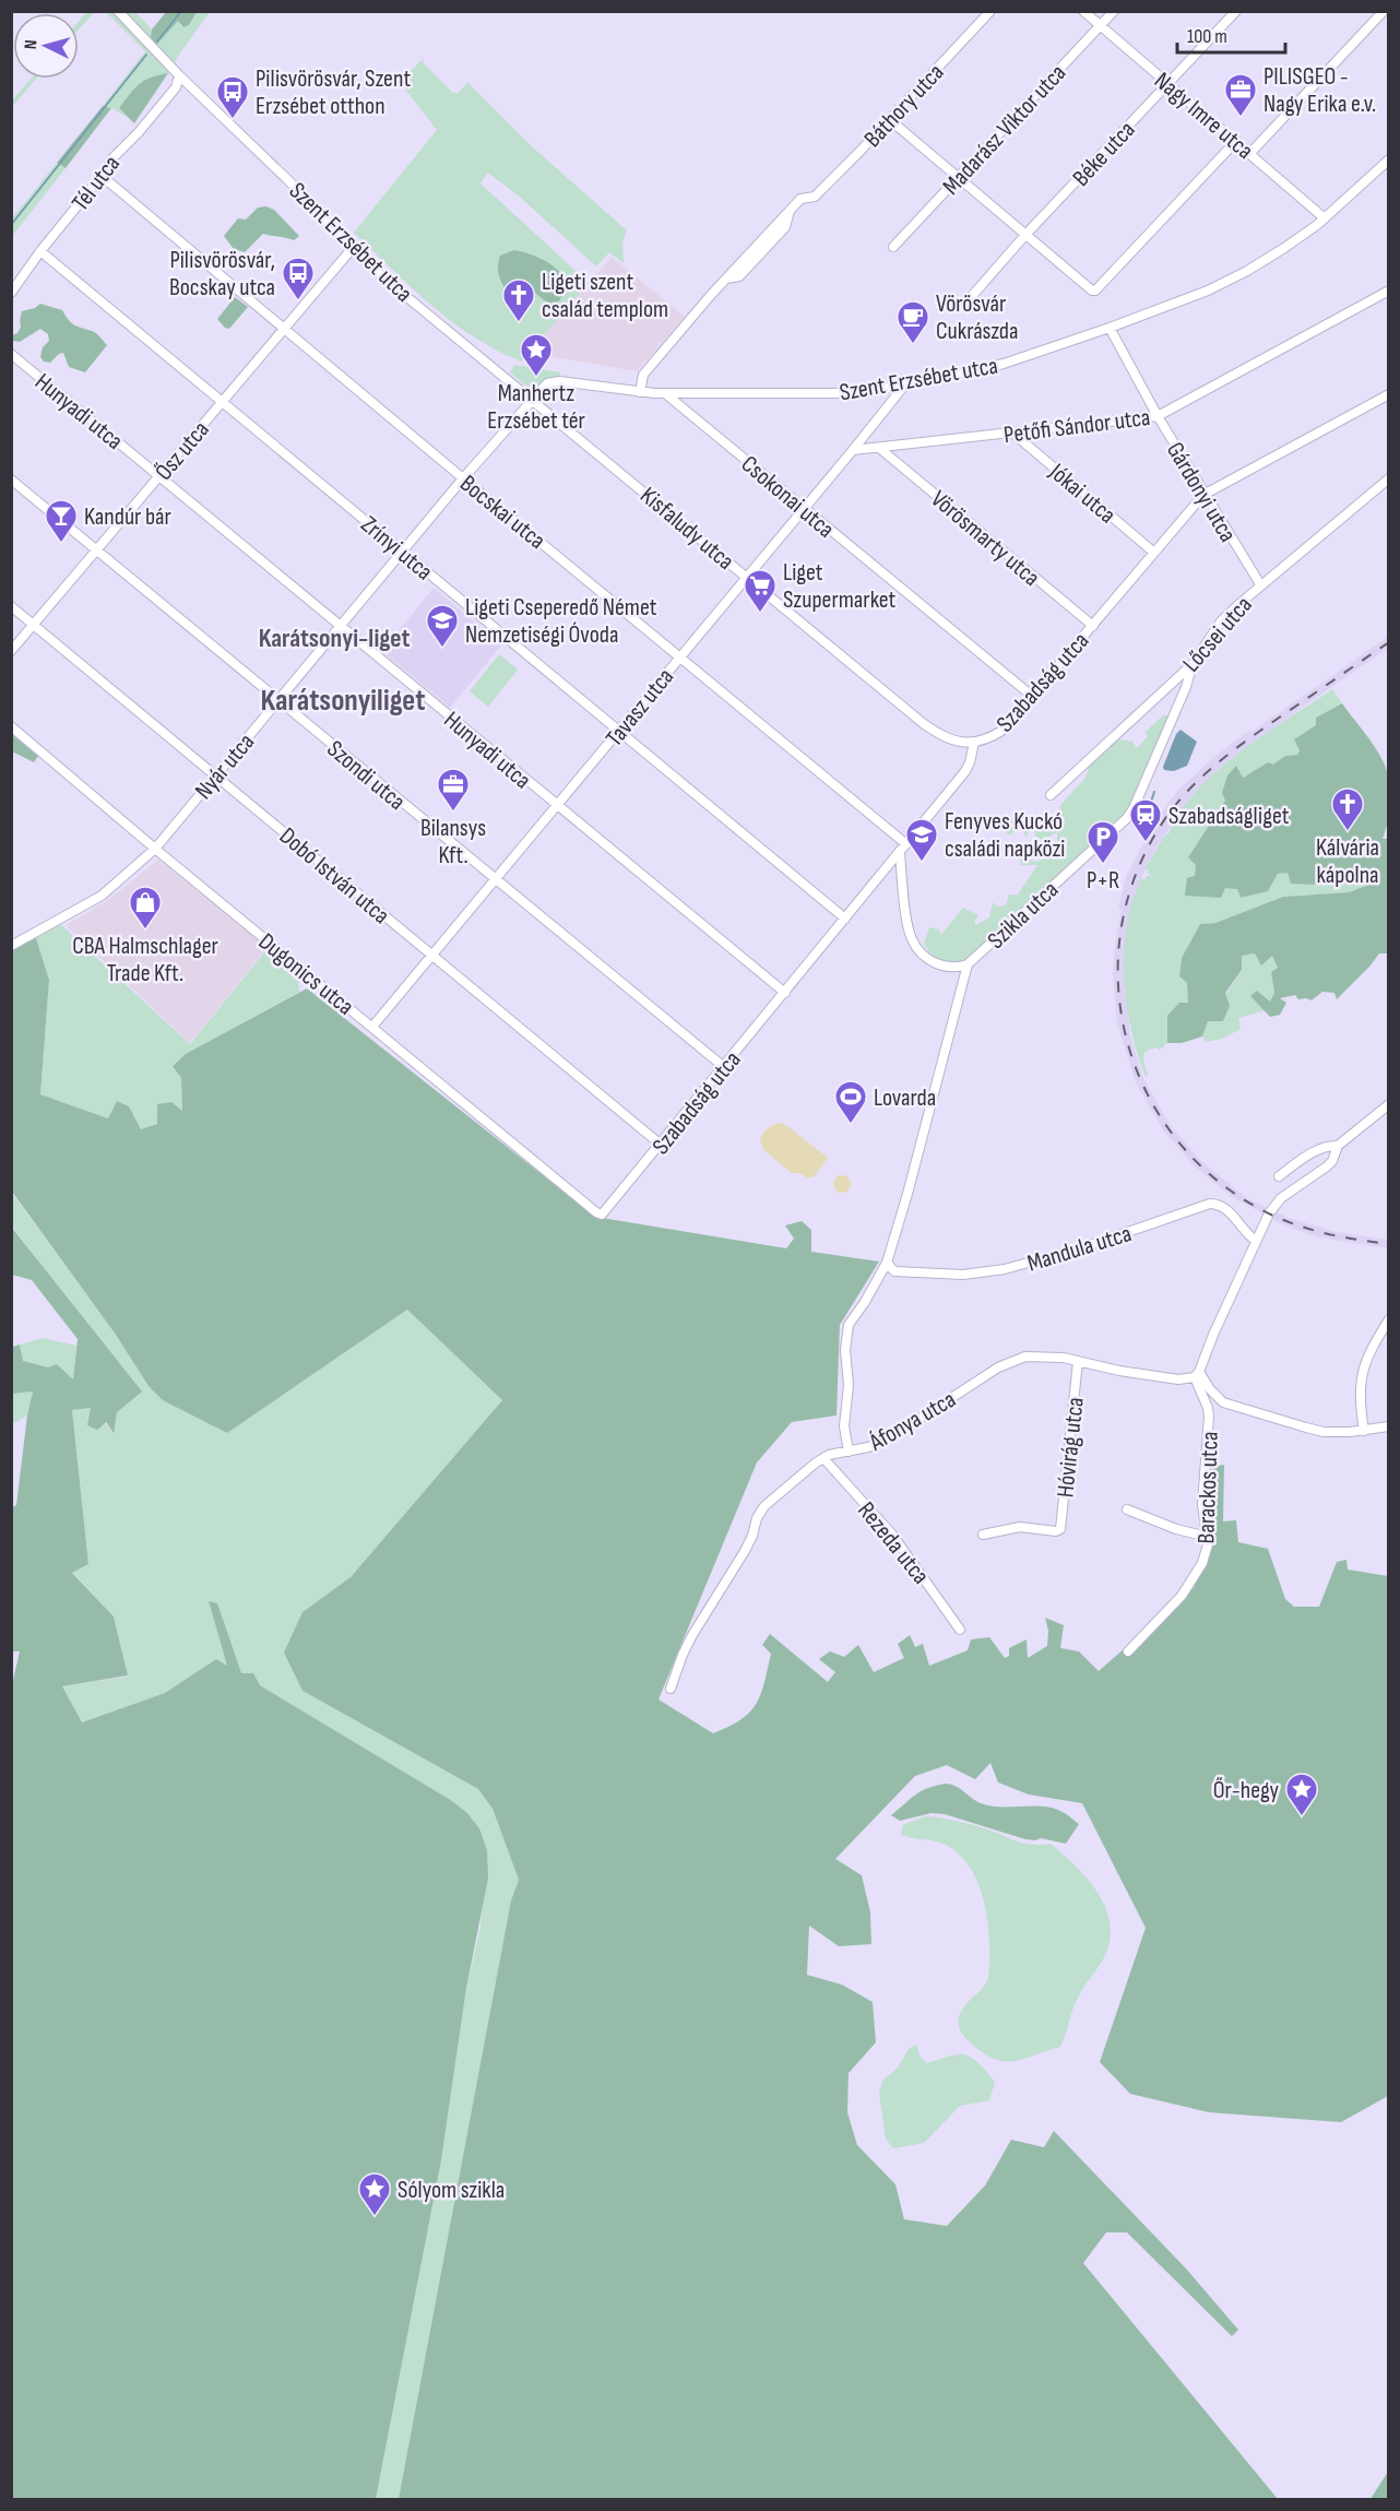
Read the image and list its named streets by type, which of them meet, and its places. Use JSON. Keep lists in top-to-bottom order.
{
  "streets": {
    "street": [
      "Báthory utca",
      "Nagy Imre utca",
      "Madarász Viktor utca",
      "Béke utca",
      "Tél utca",
      "Szent Erzsébet utca",
      "Hunyadi utca",
      "Petőfi Sándor utca",
      "Ősz utca",
      "Gárdonyi utca",
      "Jókai utca",
      "Csokonai utca",
      "Bocskai utca",
      "Kisfaludy utca",
      "Vörösmarty utca",
      "Zrínyi utca",
      "Lőcsei utca",
      "Szabadság utca",
      "Tavasz utca",
      "Nyár utca",
      "Szondi utca",
      "Dobó István utca",
      "Szikla utca",
      "Dugonics utca",
      "Mandula utca",
      "Áfonya utca",
      "Hóvirág utca",
      "Barackos utca",
      "Rezeda utca"
    ]
  },
  "crossings": [
    ["Nagy Imre utca", "Madarász Viktor utca"],
    ["Nagy Imre utca", "Béke utca"],
    ["Nagy Imre utca", "Szent Erzsébet utca"],
    ["Tél utca", "Szent Erzsébet utca"],
    ["Tél utca", "Bocskai utca"],
    ["Tél utca", "Zrínyi utca"],
    ["Szent Erzsébet utca", "Ősz utca"],
    ["Szent Erzsébet utca", "Gárdonyi utca"],
    ["Szent Erzsébet utca", "Csokonai utca"],
    ["Szent Erzsébet utca", "Kisfaludy utca"],
    ["Szent Erzsébet utca", "Tavasz utca"],
    ["Szent Erzsébet utca", "Nyár utca"],
    ["Hunyadi utca", "Ősz utca"],
    ["Hunyadi utca", "Szabadság utca"],
    ["Hunyadi utca", "Tavasz utca"],
    ["Hunyadi utca", "Nyár utca"],
    ["Petőfi Sándor utca", "Gárdonyi utca"],
    ["Petőfi Sándor utca", "Jókai utca"],
    ["Petőfi Sándor utca", "Vörösmarty utca"],
    ["Petőfi Sándor utca", "Tavasz utca"],
    ["Ősz utca", "Bocskai utca"],
    ["Ősz utca", "Zrínyi utca"],
    ["Ősz utca", "Szondi utca"],
    ["Ősz utca", "Dobó István utca"],
    ["Gárdonyi utca", "Lőcsei utca"],
    ["Gárdonyi utca", "Szabadság utca"],
    ["Jókai utca", "Szabadság utca"],
    ["Csokonai utca", "Szabadság utca"],
    ["Csokonai utca", "Tavasz utca"],
    ["Bocskai utca", "Szabadság utca"],
    ["Bocskai utca", "Tavasz utca"],
    ["Bocskai utca", "Nyár utca"],
    ["Kisfaludy utca", "Szabadság utca"],
    ["Kisfaludy utca", "Tavasz utca"],
    ["Kisfaludy utca", "Nyár utca"],
    ["Vörösmarty utca", "Szabadság utca"],
    ["Zrínyi utca", "Szabadság utca"],
    ["Zrínyi utca", "Tavasz utca"],
    ["Zrínyi utca", "Nyár utca"],
    ["Lőcsei utca", "Szikla utca"],
    ["Szabadság utca", "Szondi utca"],
    ["Szabadság utca", "Dobó István utca"],
    ["Szabadság utca", "Szikla utca"],
    ["Szabadság utca", "Dugonics utca"],
    ["Tavasz utca", "Szondi utca"],
    ["Tavasz utca", "Dobó István utca"],
    ["Tavasz utca", "Dugonics utca"],
    ["Nyár utca", "Szondi utca"],
    ["Nyár utca", "Dobó István utca"],
    ["Nyár utca", "Dugonics utca"],
    ["Szikla utca", "Mandula utca"],
    ["Szikla utca", "Áfonya utca"],
    ["Áfonya utca", "Hóvirág utca"],
    ["Áfonya utca", "Barackos utca"],
    ["Áfonya utca", "Rezeda utca"]
  ],
  "districts": ["Karátsonyi-liget", "Karátsonyiliget"],
  "places": {
    "office": ["PILISGEO - Nagy Erika e.v.", "Bilansys Kft."],
    "bus stop": ["Pilisvörösvár, Szent Erzsébet otthon", "Pilisvörösvár, Bocskay utca"],
    "church": ["Ligeti szent család templom", "Kálvária kápolna"],
    "cafe": ["Vörösvár Cukrászda"],
    "place": ["Manhertz Erzsébet tér", "Őr-hegy", "Sólyom szikla"],
    "bar": ["Kandúr bár"],
    "supermarket": ["Liget Szupermarket"],
    "school or university": ["Ligeti Cseperedő Német Nemzetiségi Óvoda", "Fenyves Kuckó családi napközi"],
    "station": ["Szabadságliget"],
    "parking": ["P+R"],
    "shop": ["CBA Halmschlager Trade Kft."],
    "sports": ["Lovarda"]
  },
  "scale_bar": "100 m",
  "north": "left"
}
